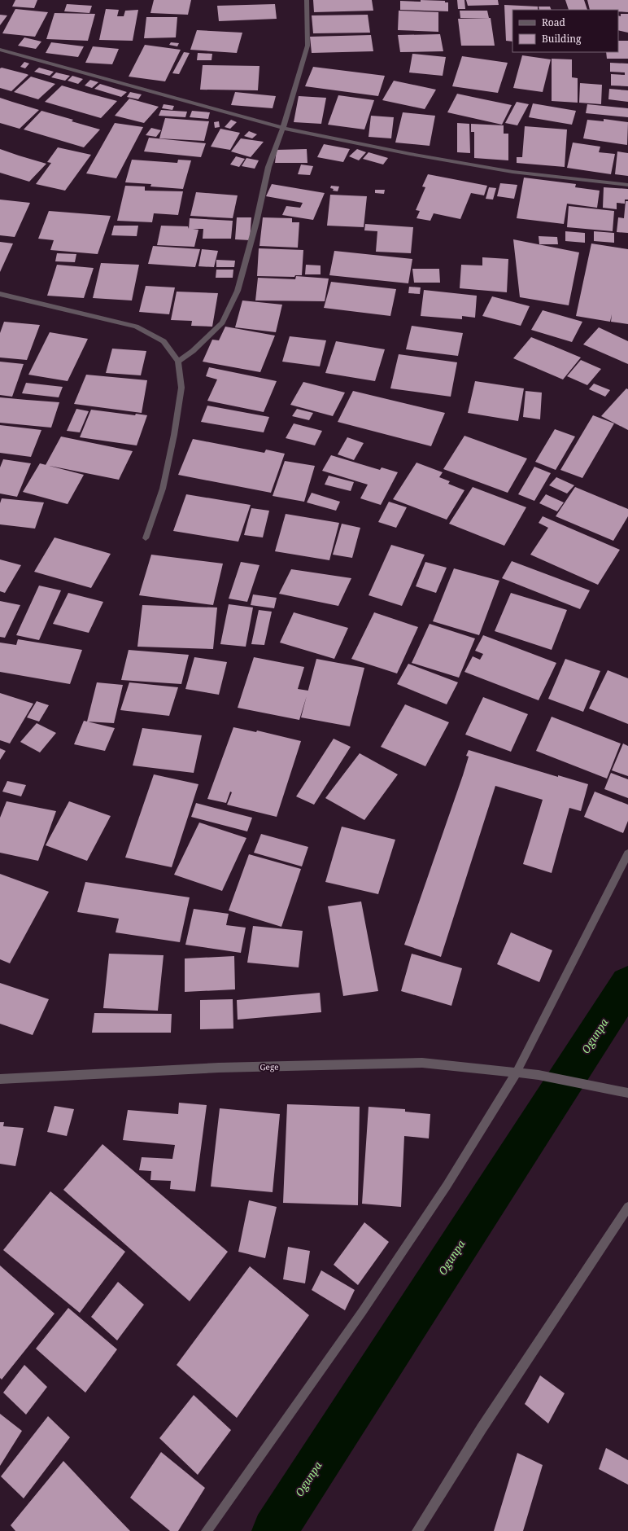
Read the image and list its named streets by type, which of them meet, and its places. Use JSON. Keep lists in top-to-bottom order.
{
  "streets": {
    "street": ["Gege"]
  },
  "water": ["Ogunpa"],
  "legend": ["Road", "Building"]
}
